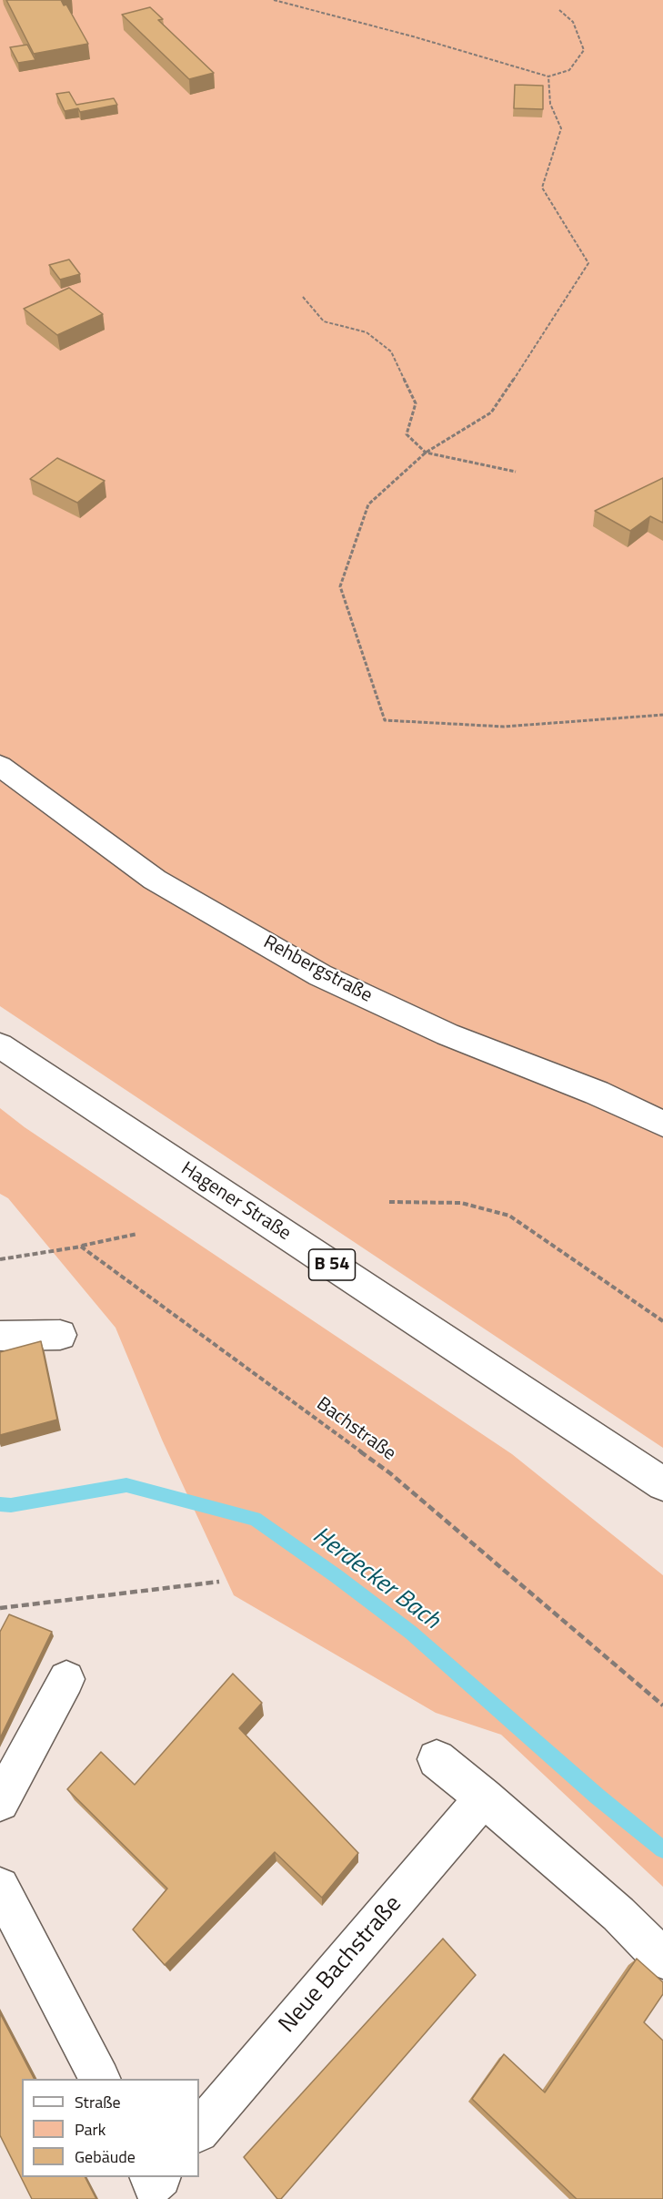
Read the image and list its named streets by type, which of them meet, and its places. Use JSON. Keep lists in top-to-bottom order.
{
  "streets": {
    "street": [
      "Rehbergstraße",
      "Hagener Straße",
      "B 54",
      "Neue Bachstraße"
    ],
    "path": ["Bachstraße"]
  },
  "water": ["Herdecker Bach"],
  "legend": ["Straße", "Park", "Gebäude"]
}
